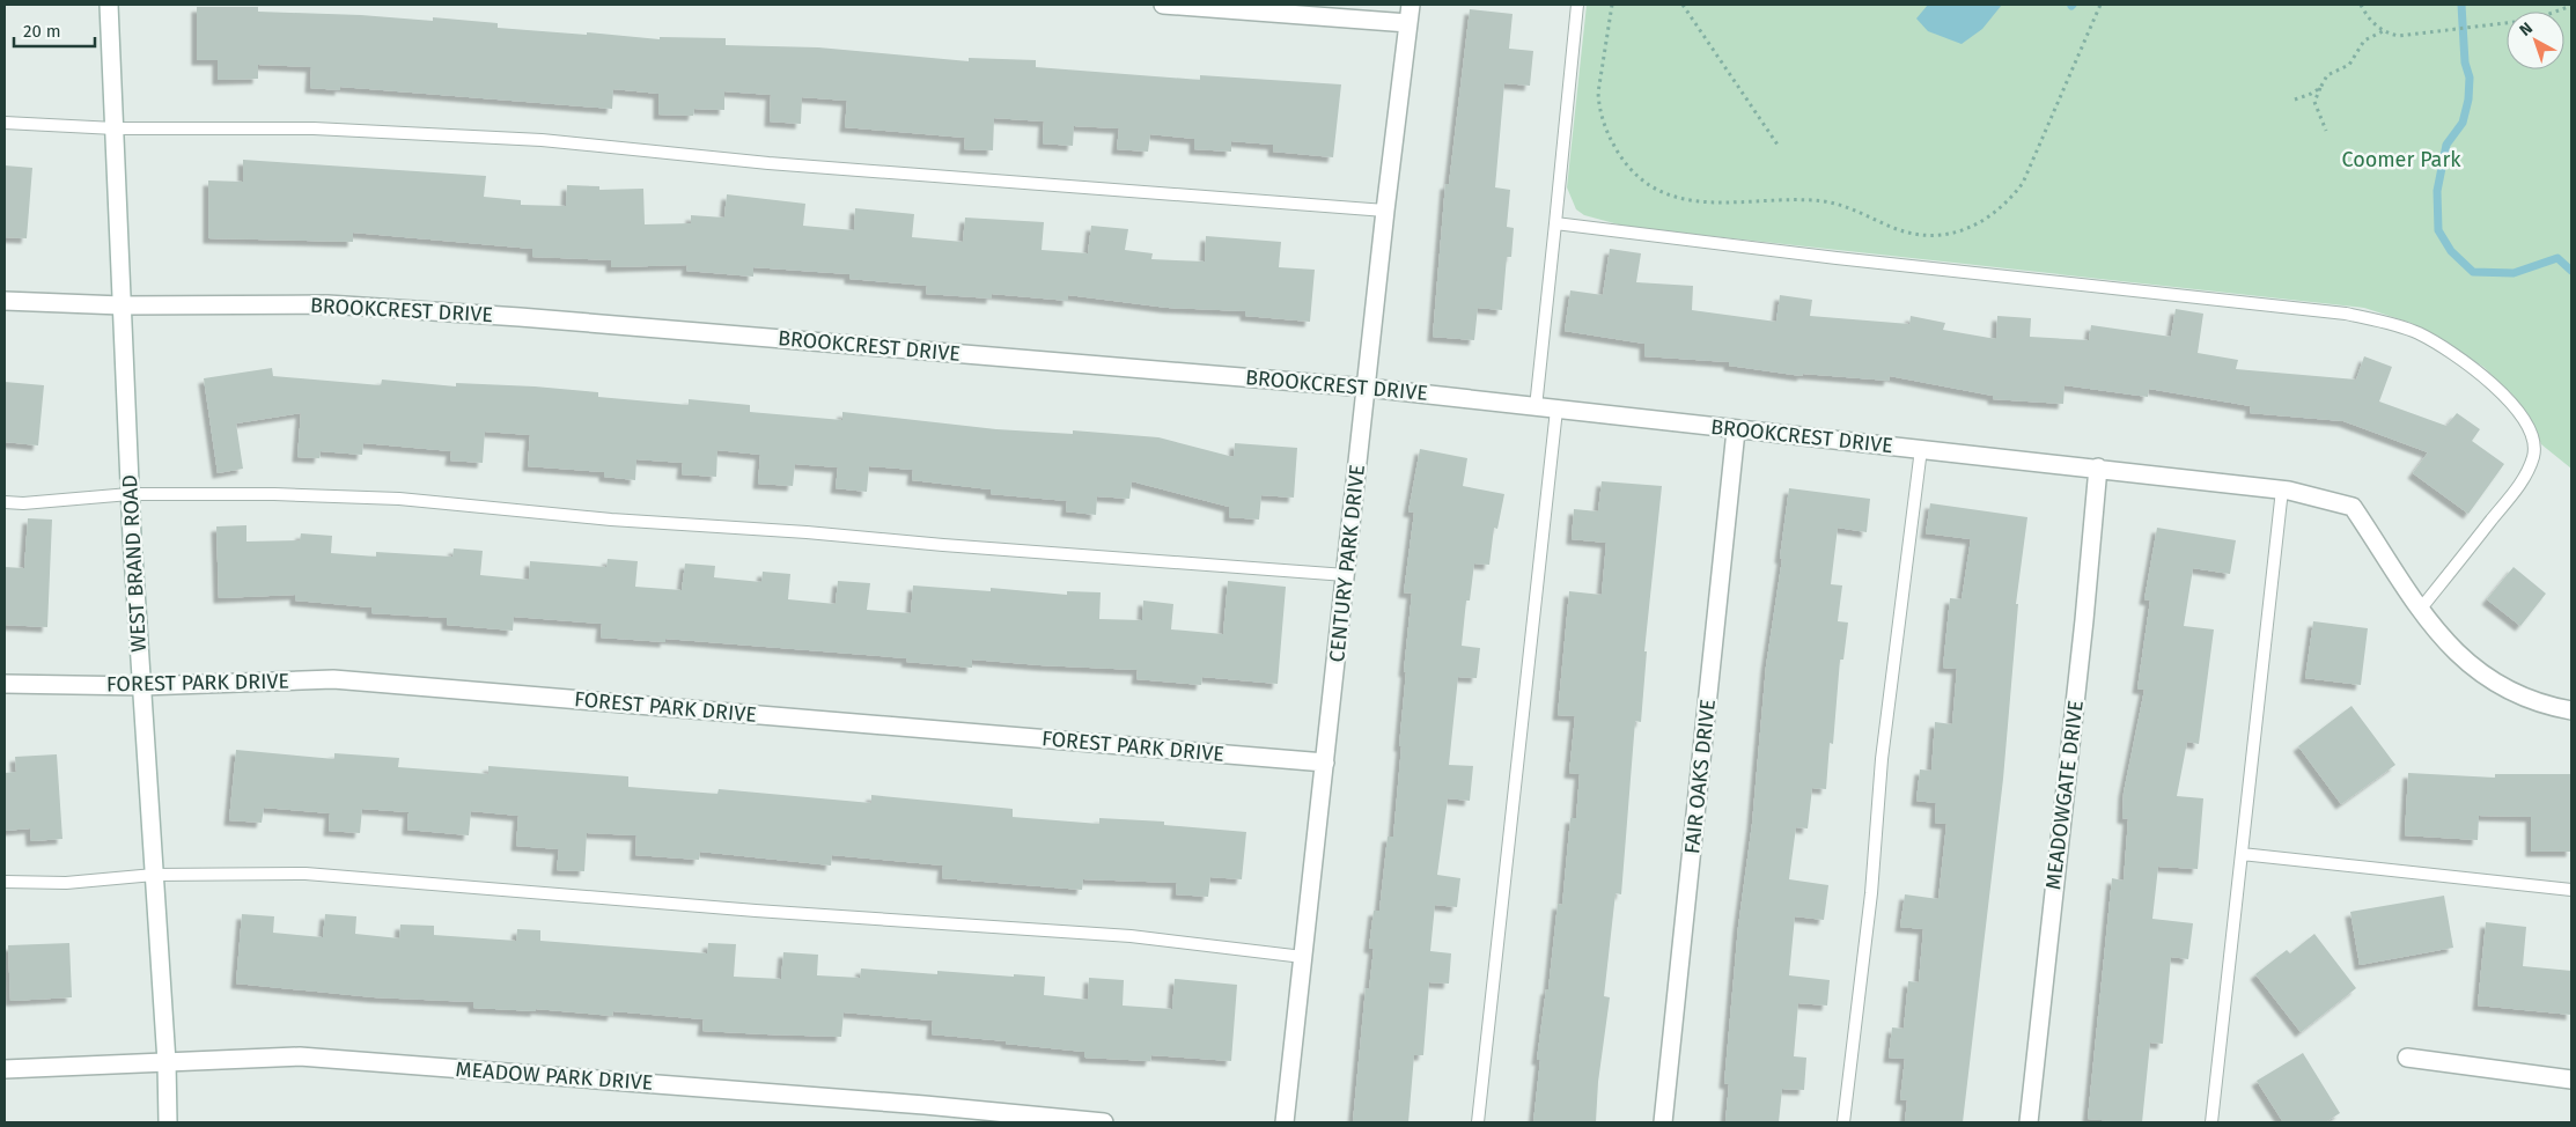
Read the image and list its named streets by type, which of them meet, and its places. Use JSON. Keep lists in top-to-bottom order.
{
  "streets": {
    "street": [
      "BROOKCREST DRIVE",
      "WEST BRAND ROAD",
      "CENTURY PARK DRIVE",
      "FOREST PARK DRIVE",
      "FAIR OAKS DRIVE",
      "MEADOWGATE DRIVE",
      "MEADOW PARK DRIVE"
    ]
  },
  "crossings": [
    ["BROOKCREST DRIVE", "WEST BRAND ROAD"],
    ["BROOKCREST DRIVE", "CENTURY PARK DRIVE"],
    ["BROOKCREST DRIVE", "FAIR OAKS DRIVE"],
    ["BROOKCREST DRIVE", "MEADOWGATE DRIVE"],
    ["WEST BRAND ROAD", "FOREST PARK DRIVE"],
    ["WEST BRAND ROAD", "MEADOW PARK DRIVE"],
    ["CENTURY PARK DRIVE", "FOREST PARK DRIVE"]
  ],
  "parks": ["Coomer Park"],
  "scale_bar": "20 m",
  "north": "top left"
}
